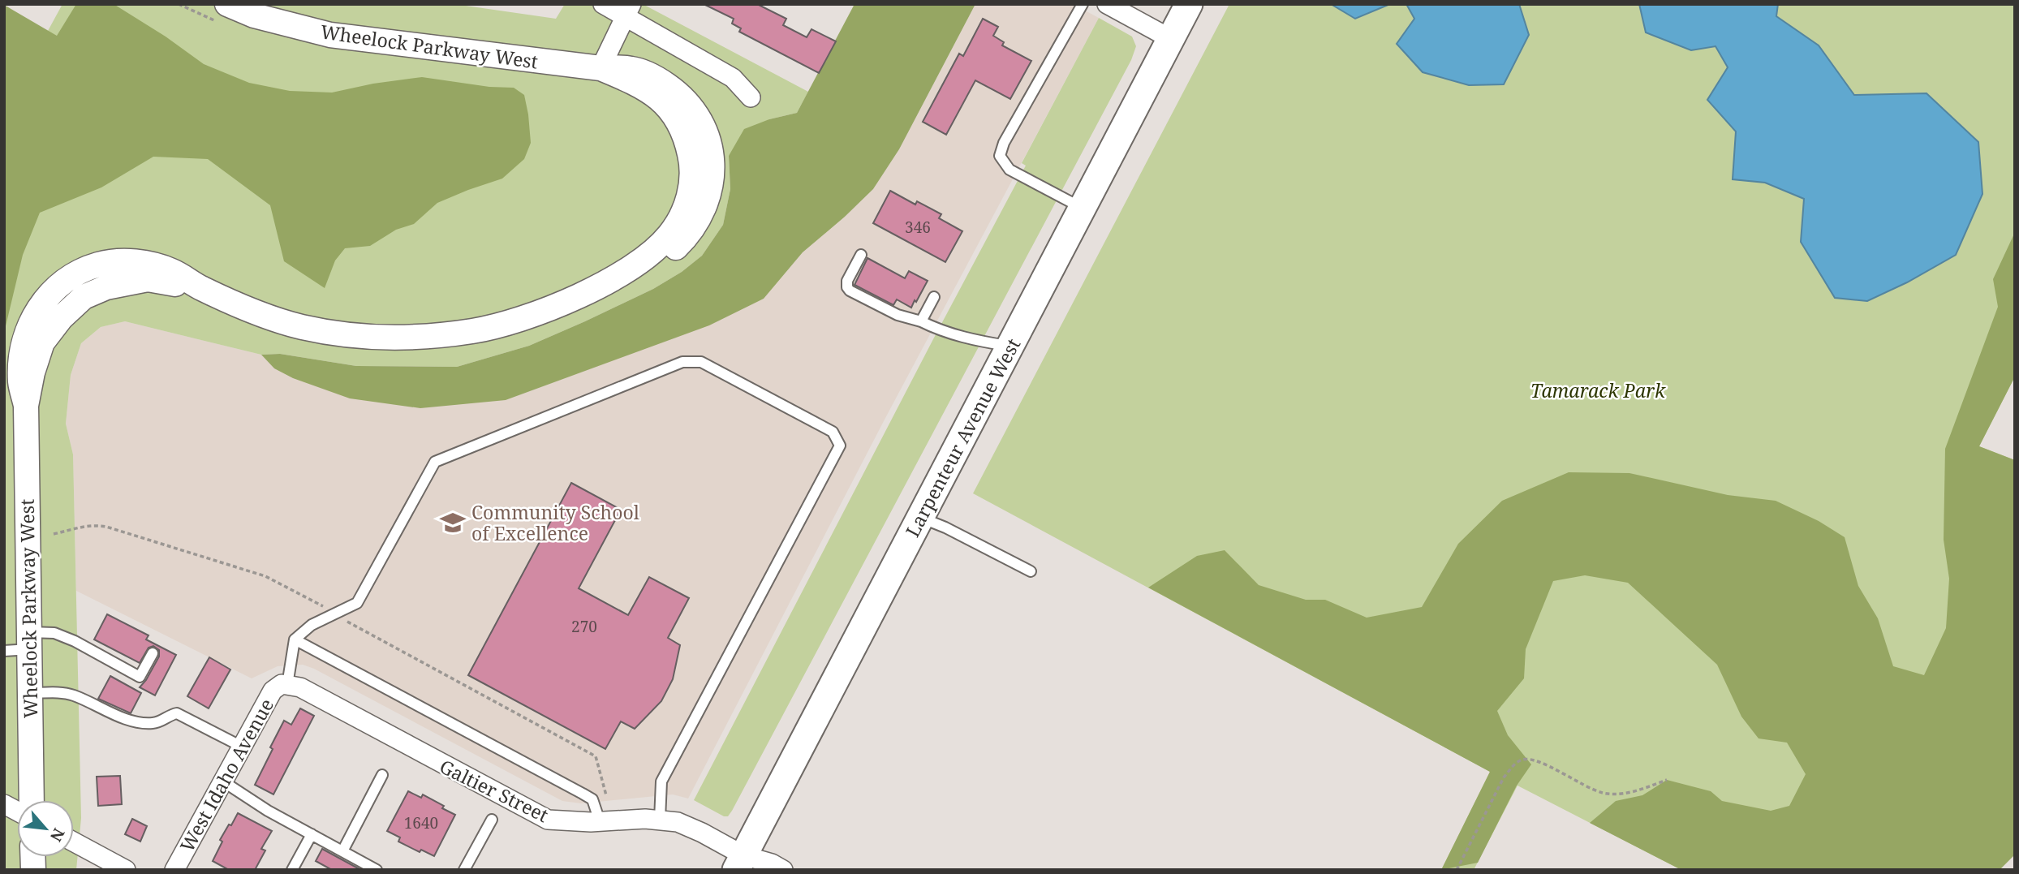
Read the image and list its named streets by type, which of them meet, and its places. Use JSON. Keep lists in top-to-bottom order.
{
  "streets": {
    "main road": ["Larpenteur Avenue West"],
    "street": ["Wheelock Parkway West", "West Idaho Avenue", "Galtier Street"]
  },
  "crossings": [
    ["Larpenteur Avenue West", "Galtier Street"],
    ["West Idaho Avenue", "Galtier Street"]
  ],
  "parks": ["Tamarack Park"],
  "places": {
    "school or university": ["Community School of Excellence"]
  },
  "house_numbers": ["346", "270", "1640"],
  "north": "bottom right"
}
